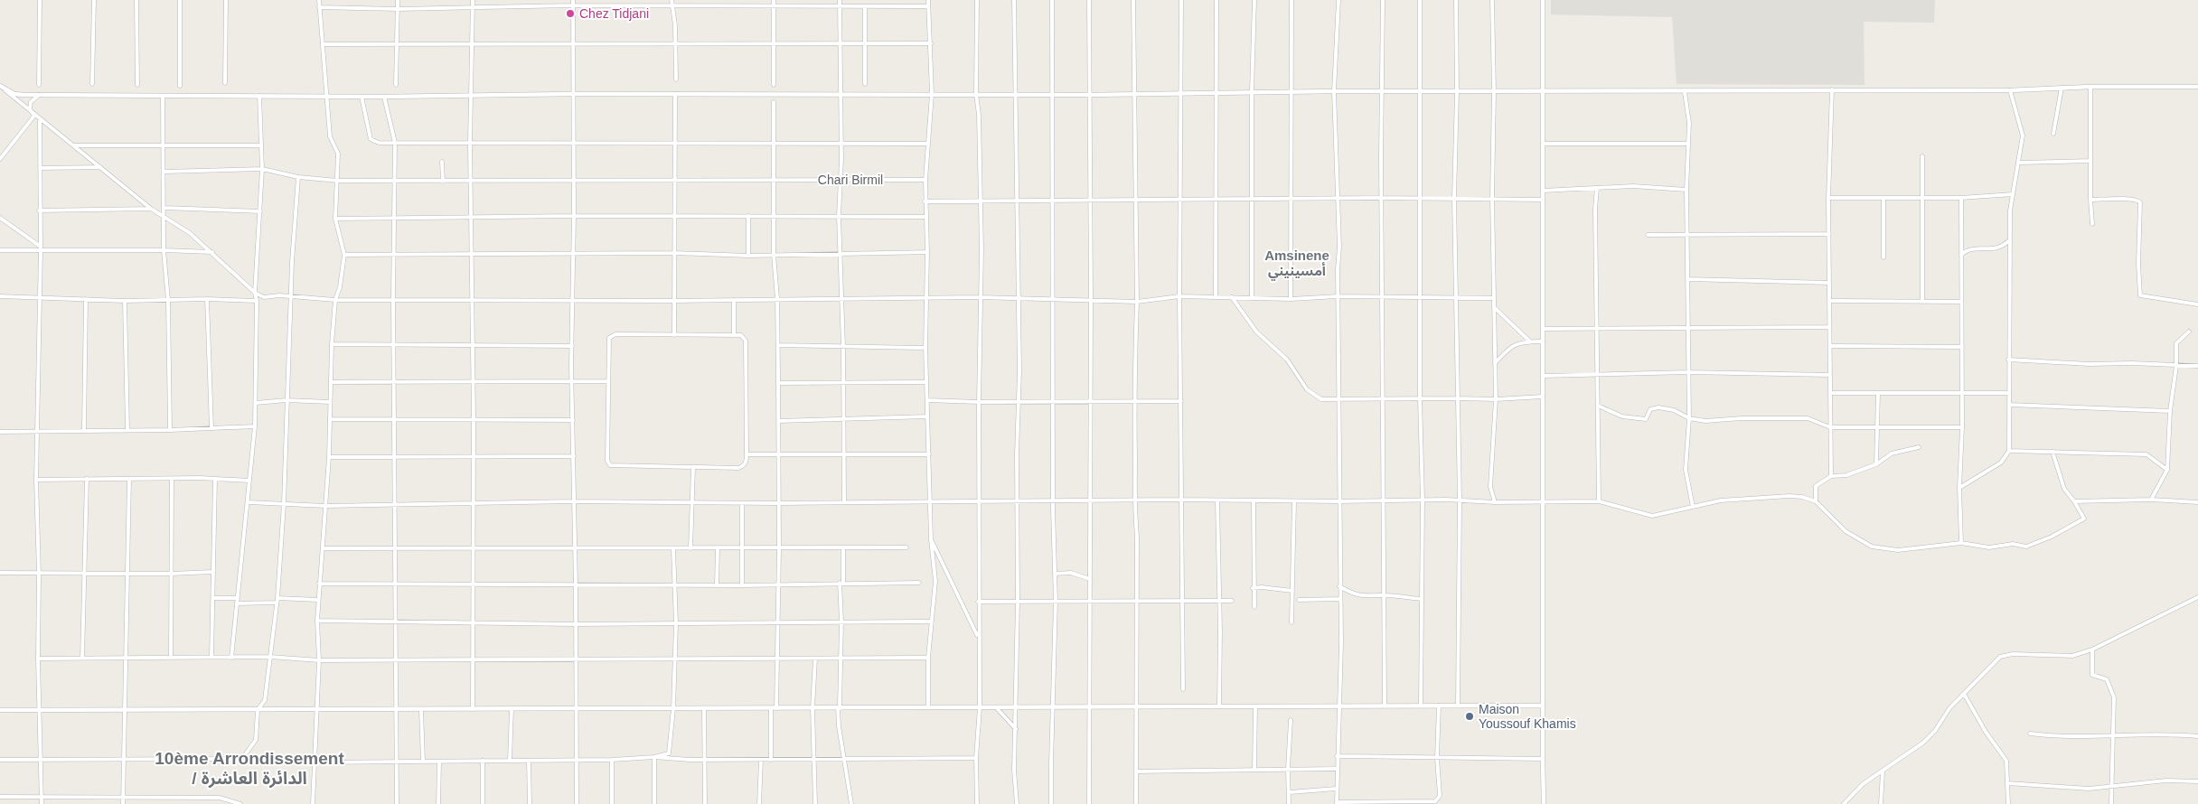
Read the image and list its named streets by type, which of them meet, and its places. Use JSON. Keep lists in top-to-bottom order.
{
  "streets": {
    "street": ["Chari Birmil"]
  },
  "districts": ["Amsinene أمسينيني", "10ème Arrondissement / الدائرة العاشرة"],
  "places": ["Chez Tidjani", "Maison Youssouf Khamis"]
}
